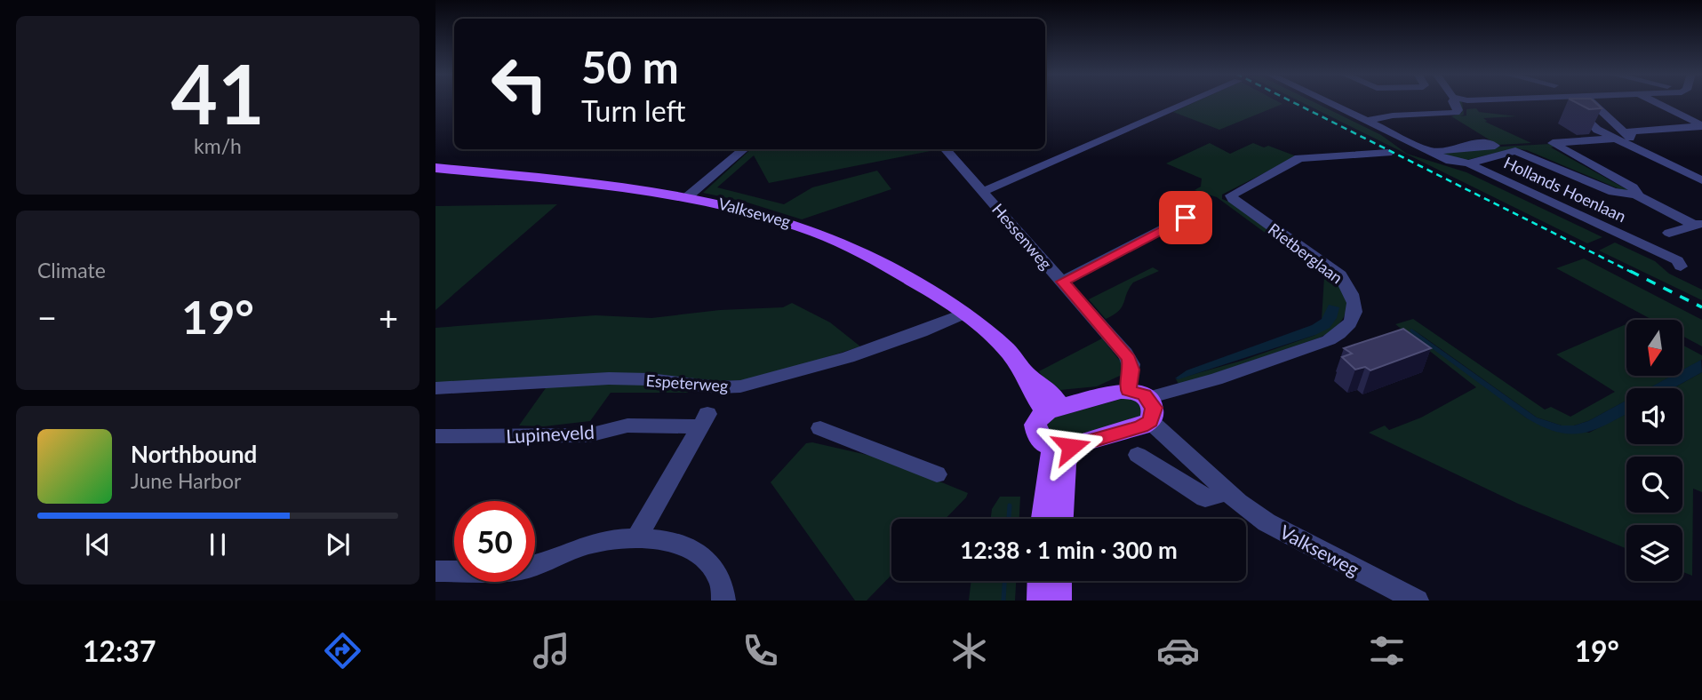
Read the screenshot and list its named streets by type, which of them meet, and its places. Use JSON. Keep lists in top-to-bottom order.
{
  "streets": {
    "main road": ["Valkseweg"],
    "street": [
      "Hollands Hoenlaan",
      "Hessenweg",
      "Rietberglaan",
      "Espeterweg",
      "Lupineveld"
    ]
  },
  "crossings": [
    ["Valkseweg", "Hessenweg"],
    ["Valkseweg", "Rietberglaan"],
    ["Valkseweg", "Espeterweg"],
    ["Hessenweg", "Rietberglaan"]
  ],
  "north": "bottom",
  "page": {
    "tile": [
      ["41", "km/h"],
      "Climate"
    ],
    "turn": ["50 m", "Turn left"],
    "heat": ["−", "19°", "+"],
    "song": ["Northbound", "June Harbor"],
    "limit": "50",
    "trip": "12:38 · 1 min · 300 m",
    "tabs": ["12:37", "19°"]
  }
}
